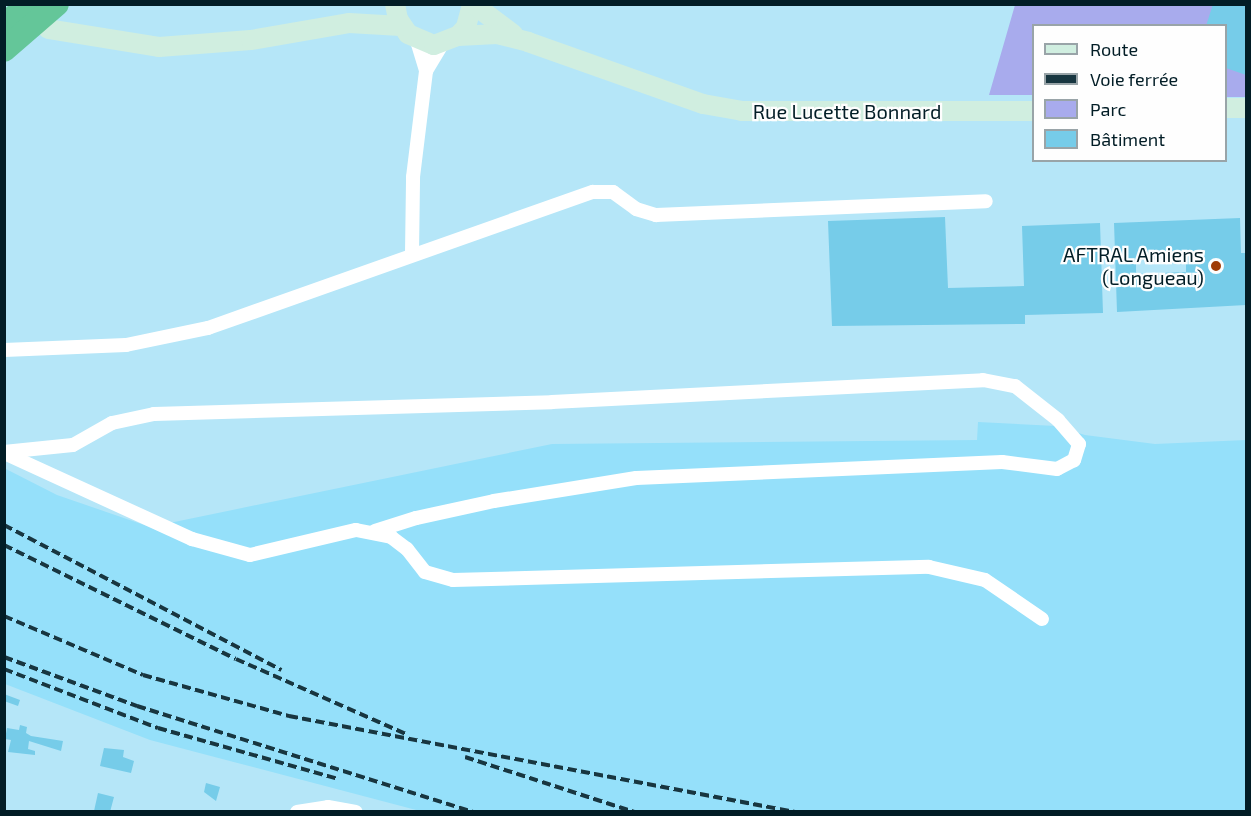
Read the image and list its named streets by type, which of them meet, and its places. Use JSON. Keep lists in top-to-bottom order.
{
  "streets": {
    "street": ["Rue Lucette Bonnard"]
  },
  "places": ["AFTRAL Amiens (Longueau)"],
  "legend": [
    "Route",
    "Voie ferrée",
    "Parc",
    "Bâtiment"
  ]
}
